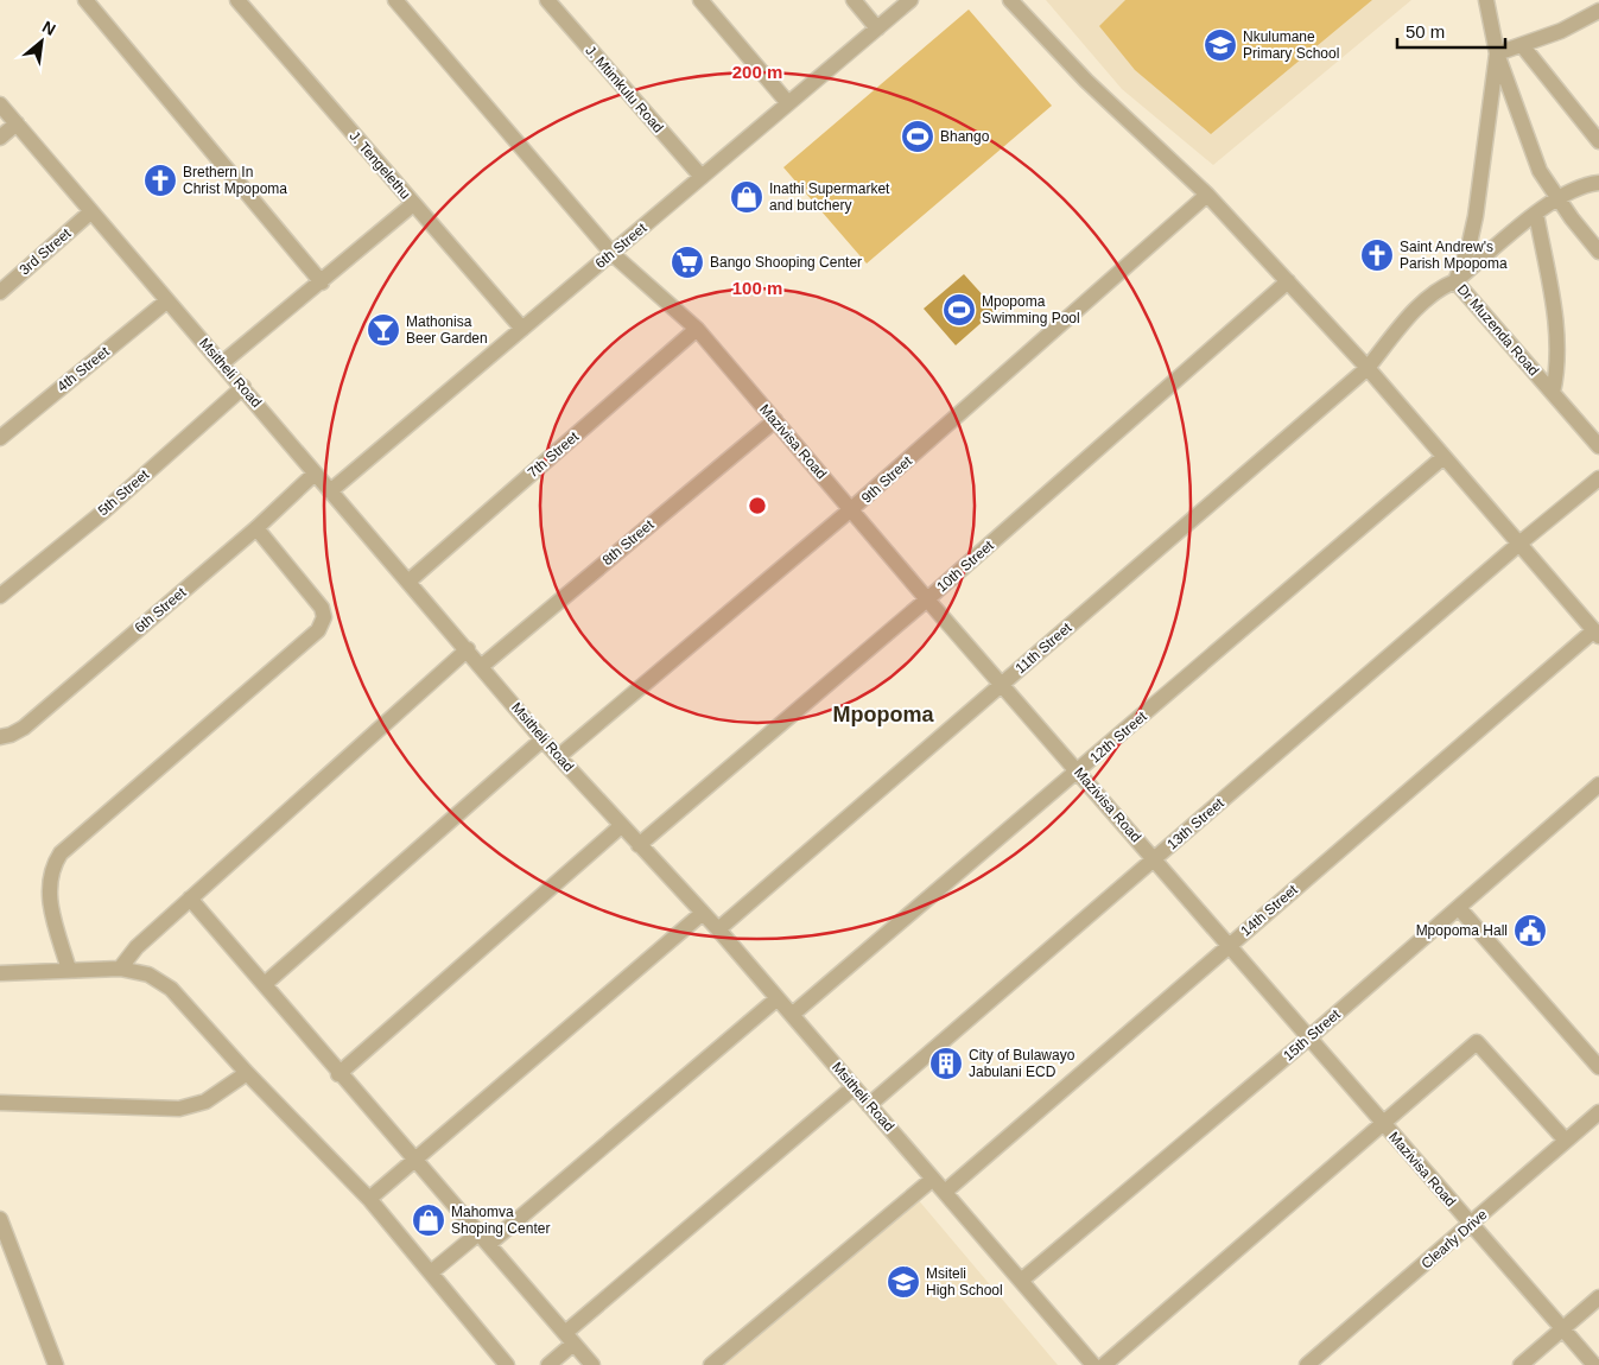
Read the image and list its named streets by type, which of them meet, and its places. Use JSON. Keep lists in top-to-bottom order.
{
  "streets": {
    "street": [
      "J. Mtimkulu Road",
      "J. Tengelethu",
      "6th Street",
      "3rd Street",
      "Dr Muzenda Road",
      "4th Street",
      "Msitheli Road",
      "Mazivisa Road",
      "7th Street",
      "9th Street",
      "5th Street",
      "8th Street",
      "10th Street",
      "11th Street",
      "12th Street",
      "13th Street",
      "14th Street",
      "15th Street",
      "Clearly Drive"
    ]
  },
  "crossings": [
    ["J. Mtimkulu Road", "6th Street"],
    ["J. Tengelethu", "6th Street"],
    ["6th Street", "Msitheli Road"],
    ["6th Street", "Mazivisa Road"],
    ["3rd Street", "Msitheli Road"],
    ["Dr Muzenda Road", "11th Street"],
    ["4th Street", "Msitheli Road"],
    ["Msitheli Road", "7th Street"],
    ["Msitheli Road", "9th Street"],
    ["Msitheli Road", "5th Street"],
    ["Msitheli Road", "8th Street"],
    ["Msitheli Road", "10th Street"],
    ["Msitheli Road", "11th Street"],
    ["Msitheli Road", "12th Street"],
    ["Msitheli Road", "13th Street"],
    ["Msitheli Road", "14th Street"],
    ["Msitheli Road", "15th Street"],
    ["Mazivisa Road", "7th Street"],
    ["Mazivisa Road", "9th Street"],
    ["Mazivisa Road", "8th Street"],
    ["Mazivisa Road", "10th Street"],
    ["Mazivisa Road", "11th Street"],
    ["Mazivisa Road", "12th Street"],
    ["Mazivisa Road", "13th Street"],
    ["Mazivisa Road", "14th Street"],
    ["Mazivisa Road", "15th Street"],
    ["Mazivisa Road", "Clearly Drive"]
  ],
  "districts": ["Mpopoma"],
  "places": {
    "school or university": ["Nkulumane Primary School", "Msiteli High School"],
    "sports": ["Bhango", "Mpopoma Swimming Pool"],
    "church": ["Brethern In Christ Mpopoma", "Saint Andrew's Parish Mpopoma"],
    "shop": ["Inathi Supermarket and butchery", "Mahomva Shoping Center"],
    "supermarket": ["Bango Shooping Center"],
    "bar": ["Mathonisa Beer Garden"],
    "public building": ["Mpopoma Hall"],
    "building": ["City of Bulawayo Jabulani ECD"]
  },
  "scale_bar": "50 m",
  "north": "top right",
  "rings": ["200 m", "100 m"]
}
